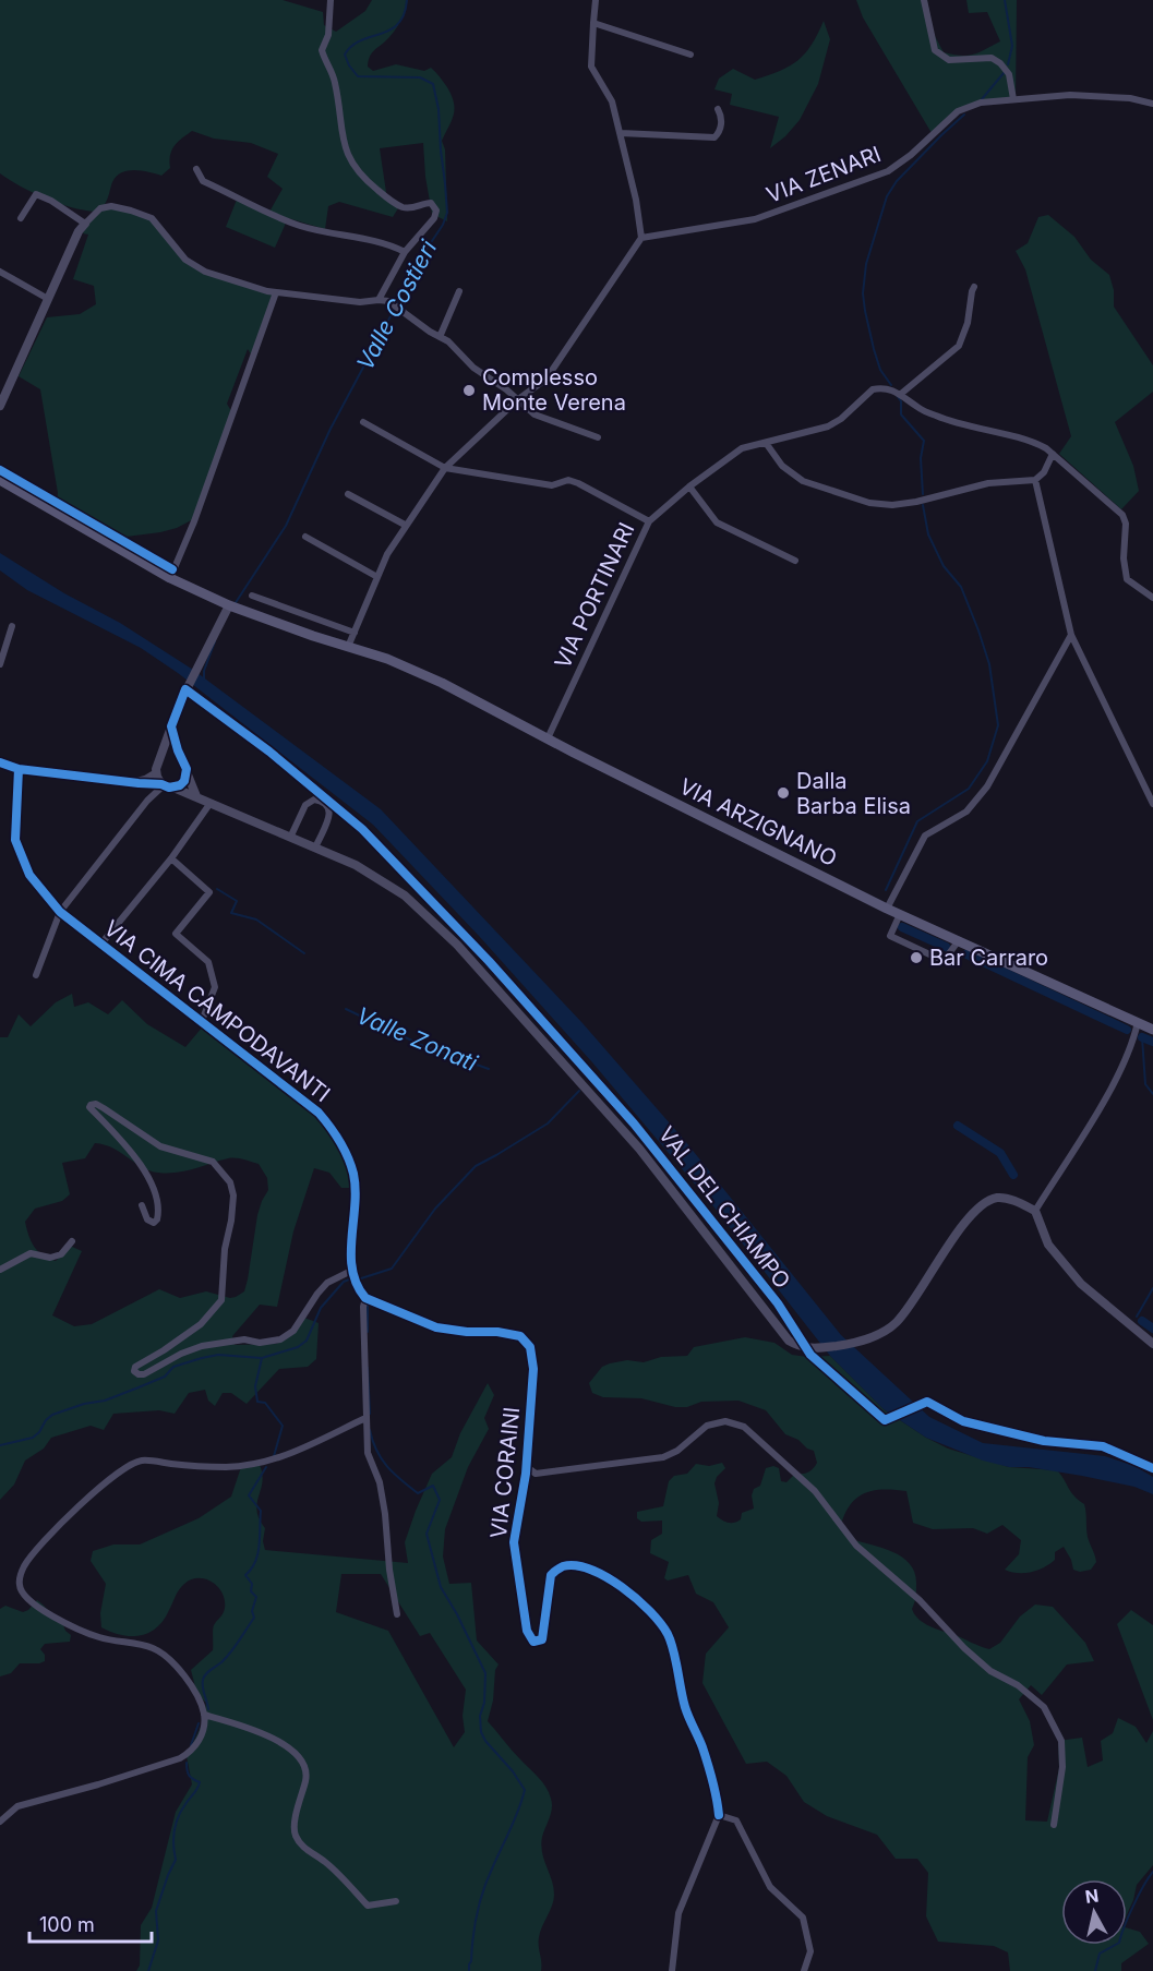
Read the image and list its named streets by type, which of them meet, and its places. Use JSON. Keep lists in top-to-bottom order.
{
  "streets": {
    "main road": ["VIA ARZIGNANO"],
    "street": [
      "VIA ZENARI",
      "VIA PORTINARI",
      "VIA CIMA CAMPODAVANTI",
      "VIA CORAINI"
    ],
    "cycle path": ["VAL DEL CHIAMPO"]
  },
  "crossings": [
    ["VIA PORTINARI", "VIA ARZIGNANO"],
    ["VIA CIMA CAMPODAVANTI", "VIA CORAINI"]
  ],
  "water": ["Valle Costieri", "Valle Zonati"],
  "places": ["Complesso Monte Verena", "Dalla Barba Elisa", "Bar Carraro"],
  "scale_bar": "100 m",
  "north": "top"
}
